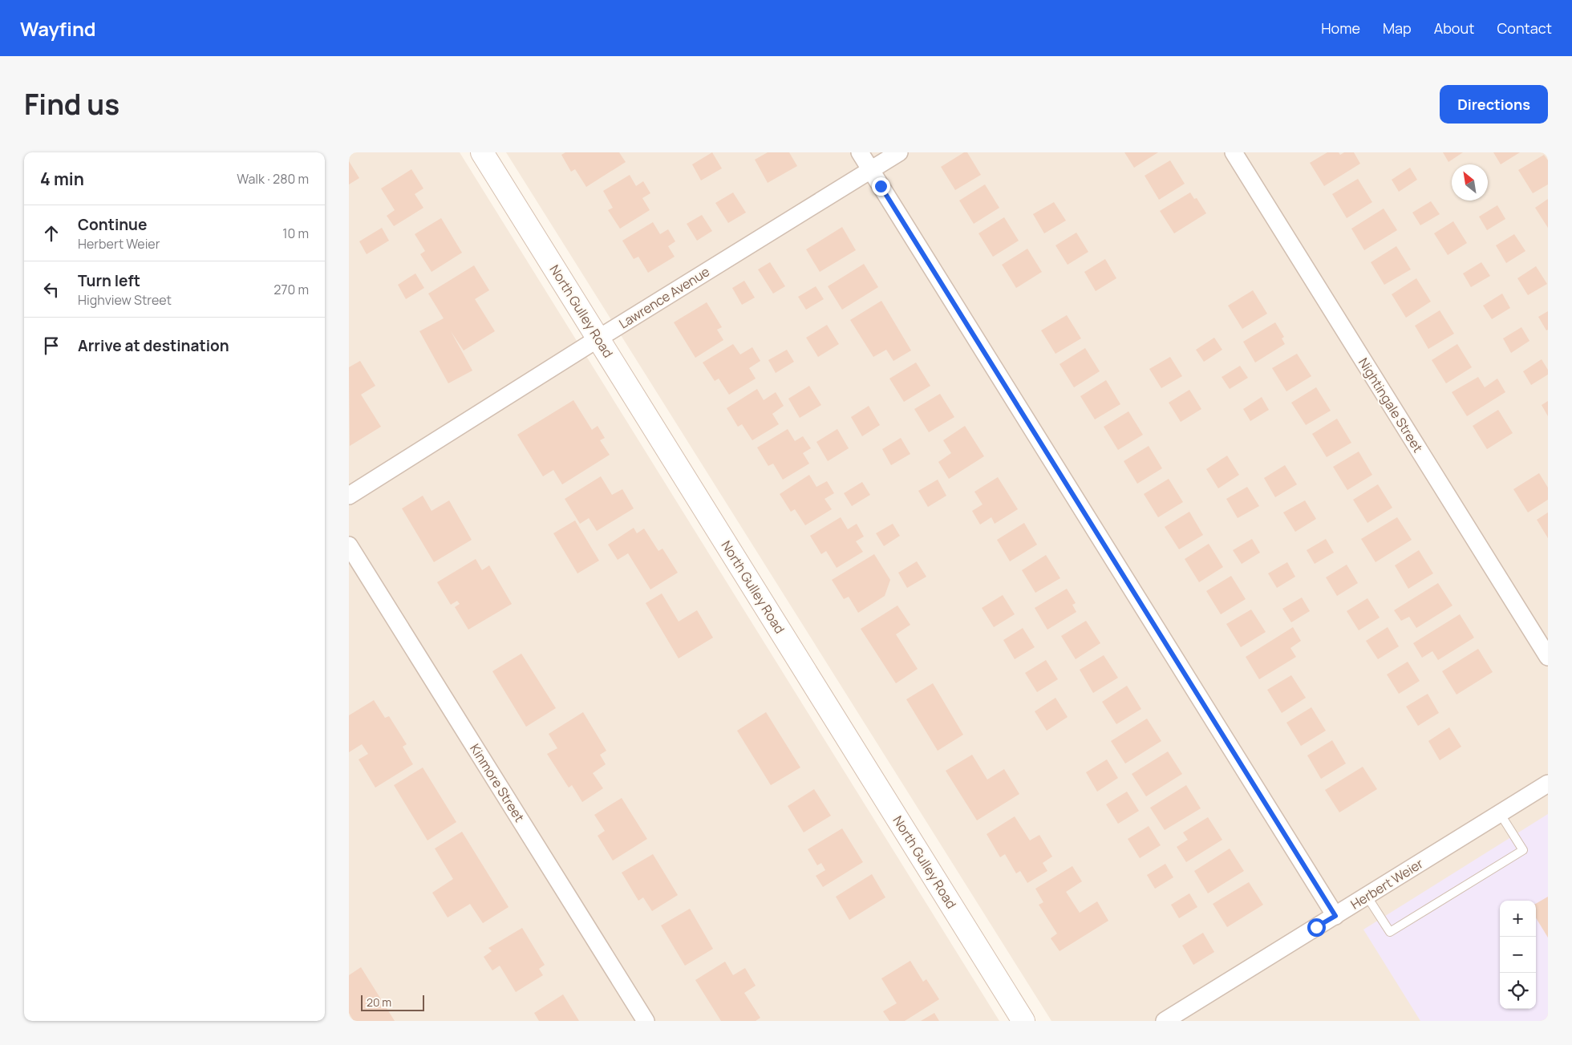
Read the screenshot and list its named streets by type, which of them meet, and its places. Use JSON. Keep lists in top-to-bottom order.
{
  "streets": {
    "street": [
      "Lawrence Avenue",
      "North Gulley Road",
      "Nightingale Street",
      "Kinmore Street",
      "Herbert Weier"
    ]
  },
  "crossings": [
    ["Lawrence Avenue", "North Gulley Road"]
  ],
  "scale_bar": "20 m",
  "north": "top left",
  "page": {
    "header": "Wayfind",
    "nav": [
      "Home",
      "Map",
      "About",
      "Contact"
    ],
    "title": "Find us",
    "buttons": "Directions",
    "heading": ["4 min", "Walk · 280 m"],
    "list": [
      ["Continue", "Herbert Weier", "10 m"],
      ["Turn left", "Highview Street", "270 m"],
      "Arrive at destination"
    ],
    "map_buttons": ["+", "−"],
    "scale": "20 m"
  }
}
